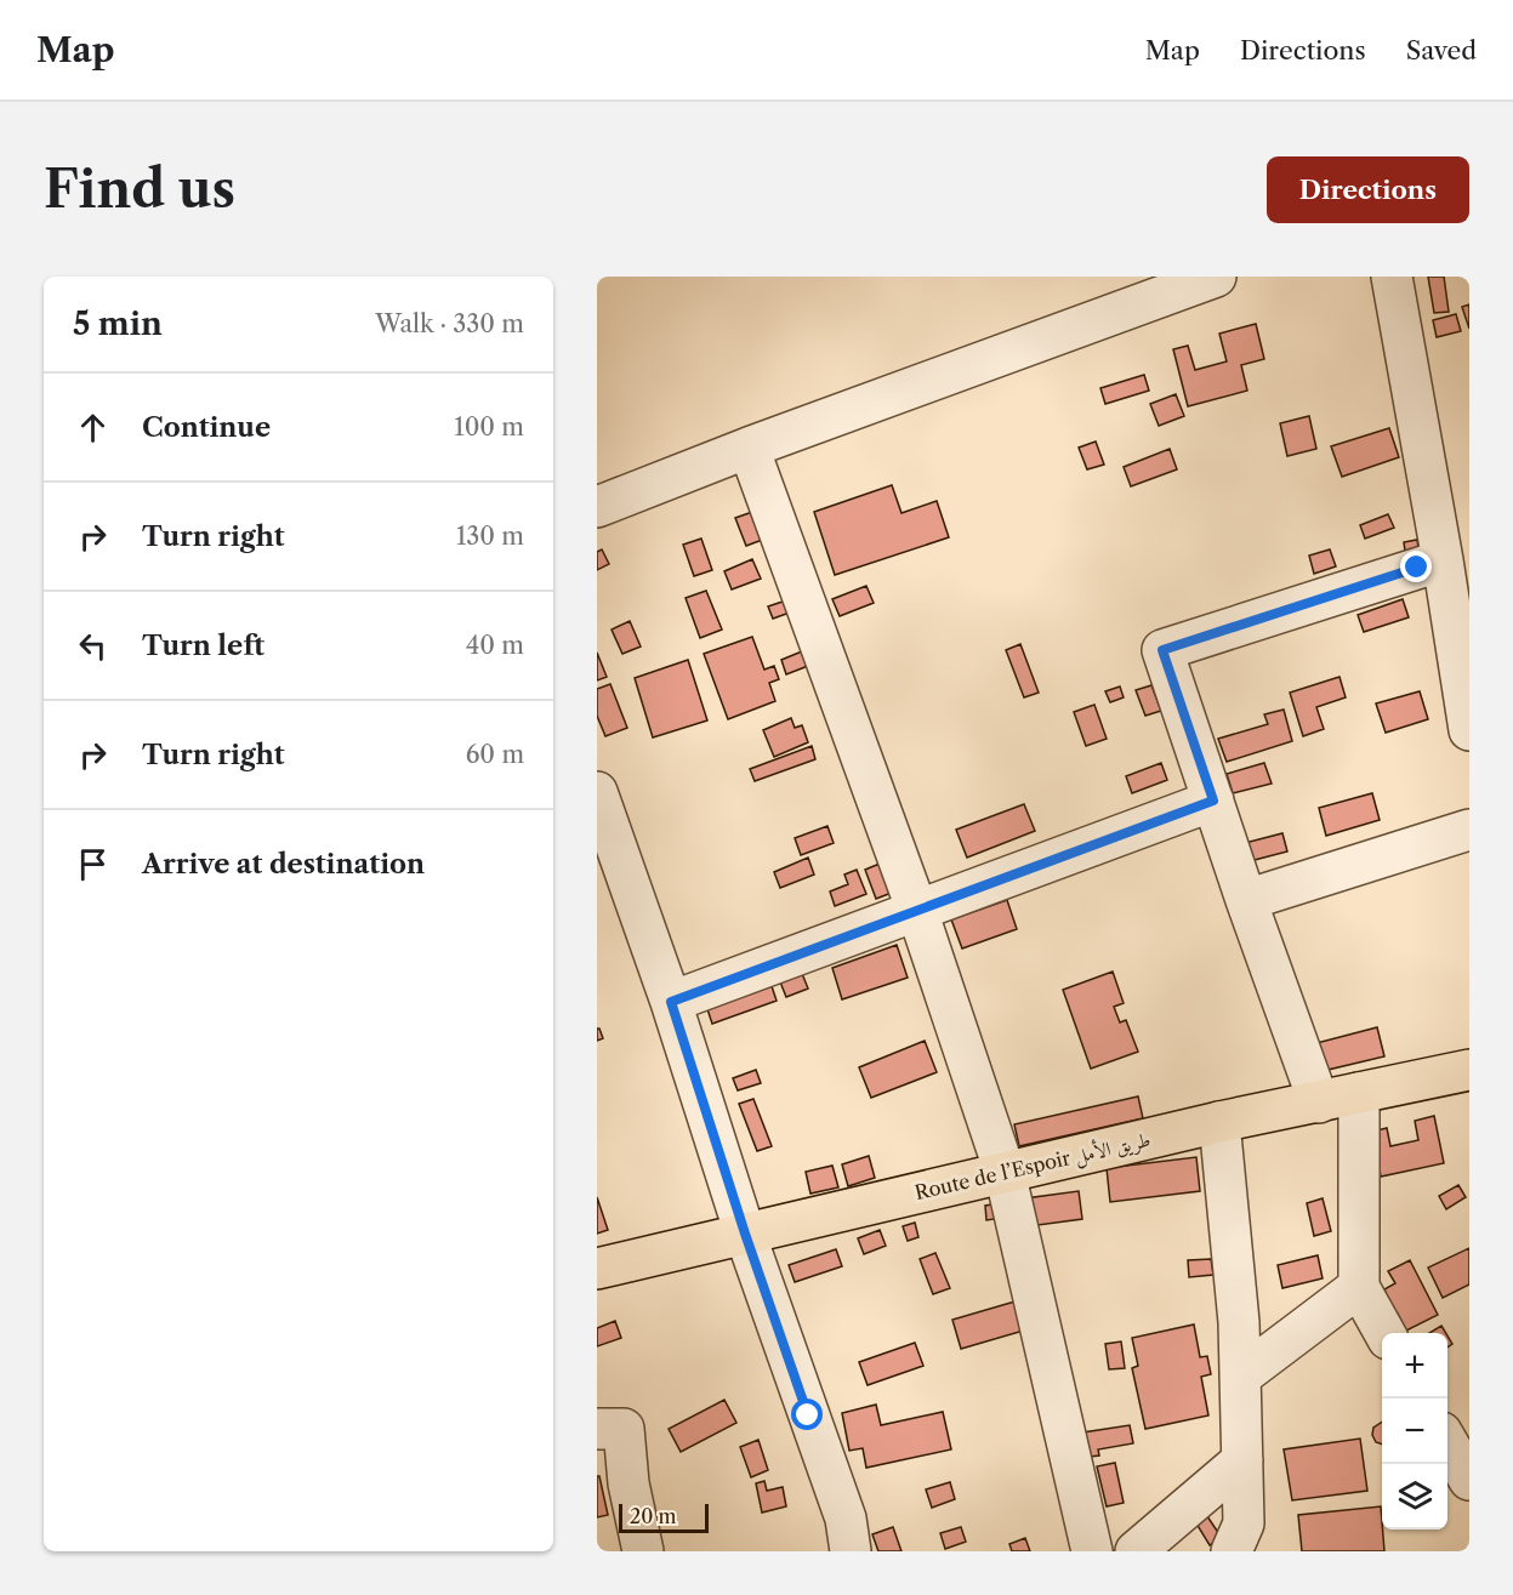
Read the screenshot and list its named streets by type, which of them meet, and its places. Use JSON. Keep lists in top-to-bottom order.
{
  "streets": {
    "highway": ["Route de l’Espoir طريق الأمل"]
  },
  "scale_bar": "20 m",
  "page": {
    "header": "Map",
    "nav": ["Map", "Directions", "Saved"],
    "buttons": "Directions",
    "title": "Find us",
    "heading": ["5 min", "Walk · 330 m"],
    "list": [
      ["Continue", "100 m"],
      ["Turn right", "130 m"],
      ["Turn left", "40 m"],
      ["Turn right", "60 m"],
      "Arrive at destination"
    ],
    "map_buttons": ["+", "−"],
    "scale": "20 m"
  }
}
